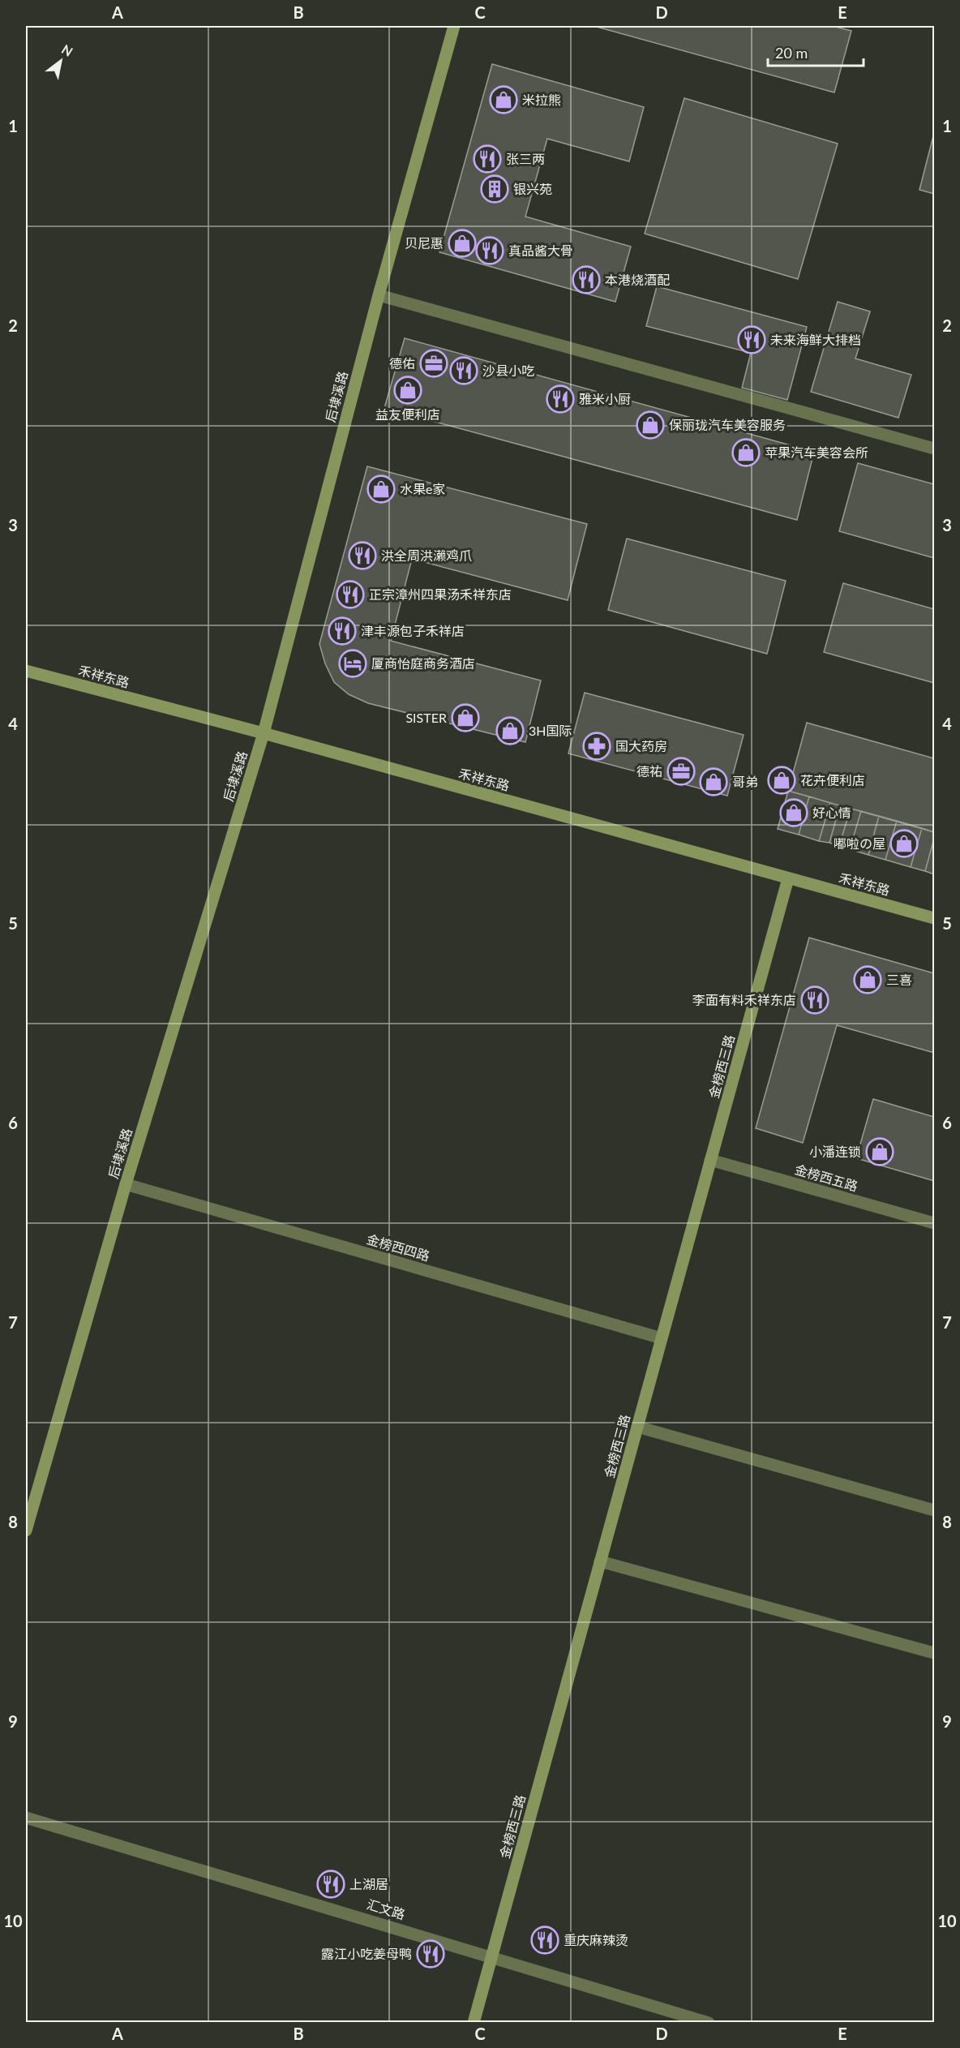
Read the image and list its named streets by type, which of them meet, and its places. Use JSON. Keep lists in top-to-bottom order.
{
  "streets": {
    "street": [
      "后埭溪路",
      "禾祥东路",
      "金榜西三路",
      "金榜西五路",
      "金榜西四路",
      "汇文路"
    ]
  },
  "crossings": [
    ["后埭溪路", "禾祥东路"],
    ["后埭溪路", "金榜西四路"],
    ["禾祥东路", "金榜西三路"],
    ["金榜西三路", "金榜西五路"],
    ["金榜西三路", "金榜西四路"],
    ["金榜西三路", "汇文路"]
  ],
  "places": {
    "shop": [
      "米拉熊",
      "贝尼惠",
      "益友便利店",
      "保丽珑汽车美容服务",
      "苹果汽车美容会所",
      "水果e家",
      "SISTER",
      "3H国际",
      "花卉便利店",
      "哥弟",
      "好心情",
      "嘟啦の屋",
      "三喜",
      "小潘连锁"
    ],
    "restaurant": [
      "张三两",
      "真品酱大骨",
      "本港烧酒配",
      "未来海鲜大排档",
      "沙县小吃",
      "雅米小厨",
      "洪全周洪濑鸡爪",
      "正宗漳州四果汤禾祥东店",
      "津丰源包子禾祥店",
      "李面有料禾祥东店",
      "上湖居",
      "重庆麻辣烫",
      "露江小吃姜母鸭"
    ],
    "building": ["银兴苑"],
    "office": ["德佑", "德祐"],
    "hotel": ["厦商怡庭商务酒店"],
    "pharmacy": ["国大药房"]
  },
  "scale_bar": "20 m",
  "north": "top right",
  "grid": {
    "columns": [
      "A",
      "B",
      "C",
      "D",
      "E"
    ],
    "rows": [
      "1",
      "2",
      "3",
      "4",
      "5",
      "6",
      "7",
      "8",
      "9",
      "10"
    ]
  }
}
